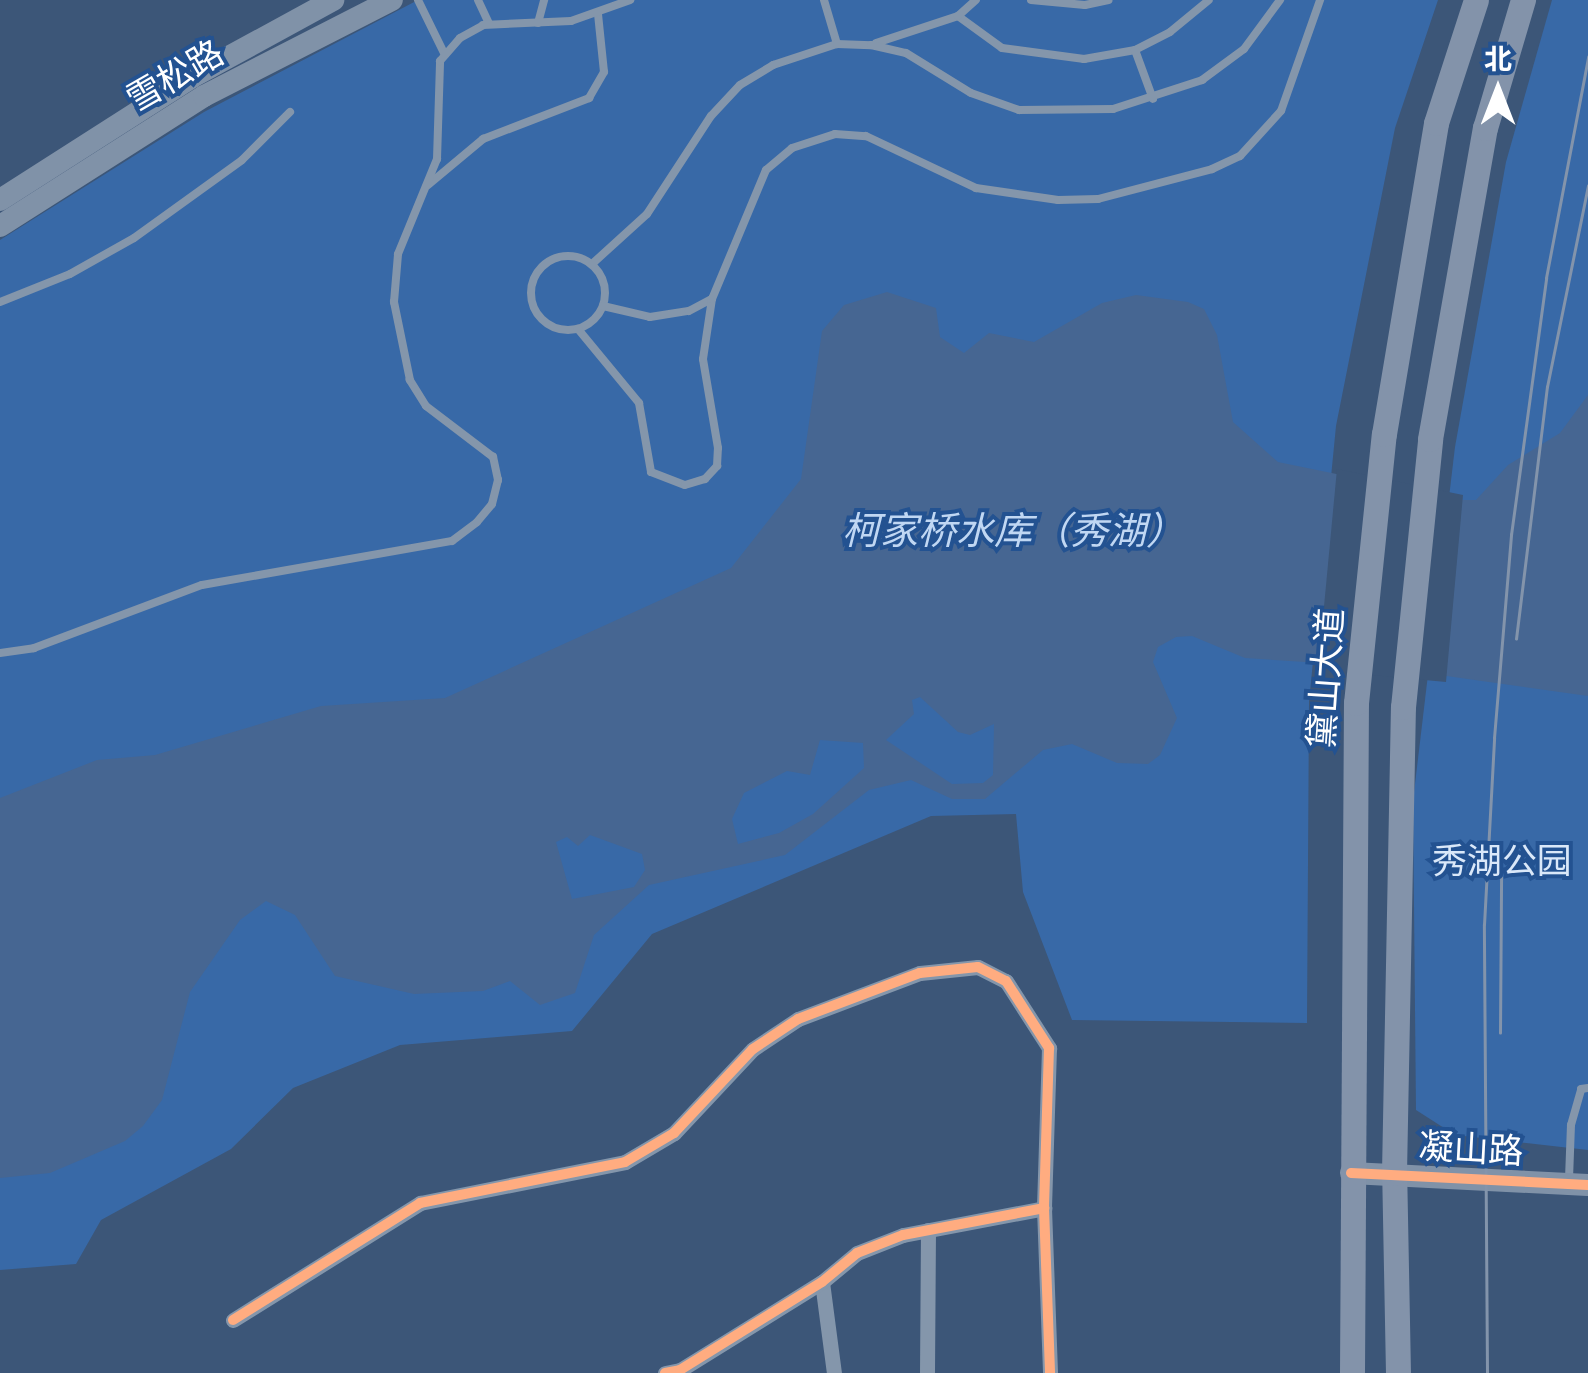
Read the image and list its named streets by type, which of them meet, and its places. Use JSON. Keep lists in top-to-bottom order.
{
  "streets": {
    "main road": ["雪松路", "黛山大道", "凝山路"]
  },
  "crossings": [
    ["黛山大道", "凝山路"]
  ],
  "water": ["柯家桥水库（秀湖）"],
  "parks": ["秀湖公园"],
  "north": "top"
}
